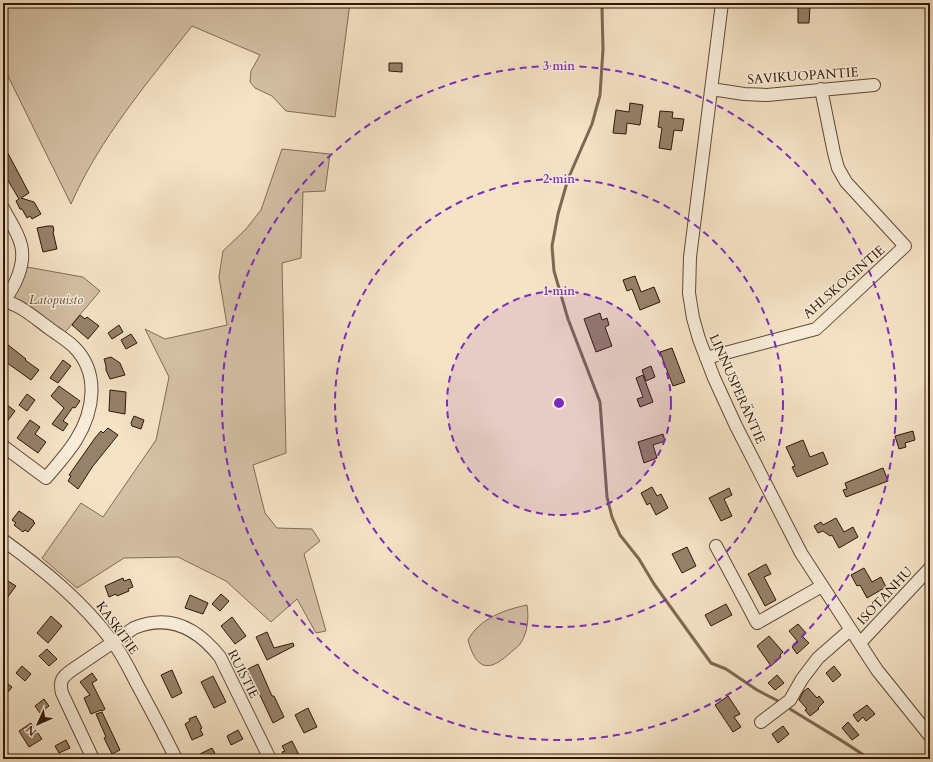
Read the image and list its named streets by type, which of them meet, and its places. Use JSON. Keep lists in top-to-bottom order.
{
  "streets": {
    "street": [
      "SAVIKUOPANTIE",
      "AHLSKOGINTIE",
      "LINNUSPERÄNTIE",
      "ISOTANHU",
      "KASKITIE",
      "RUISTIE"
    ]
  },
  "crossings": [
    ["SAVIKUOPANTIE", "AHLSKOGINTIE"],
    ["SAVIKUOPANTIE", "LINNUSPERÄNTIE"],
    ["AHLSKOGINTIE", "LINNUSPERÄNTIE"],
    ["LINNUSPERÄNTIE", "ISOTANHU"],
    ["KASKITIE", "RUISTIE"]
  ],
  "parks": ["Latopuisto"],
  "north": "bottom left",
  "rings": ["3 min", "2 min", "1 min"]
}
